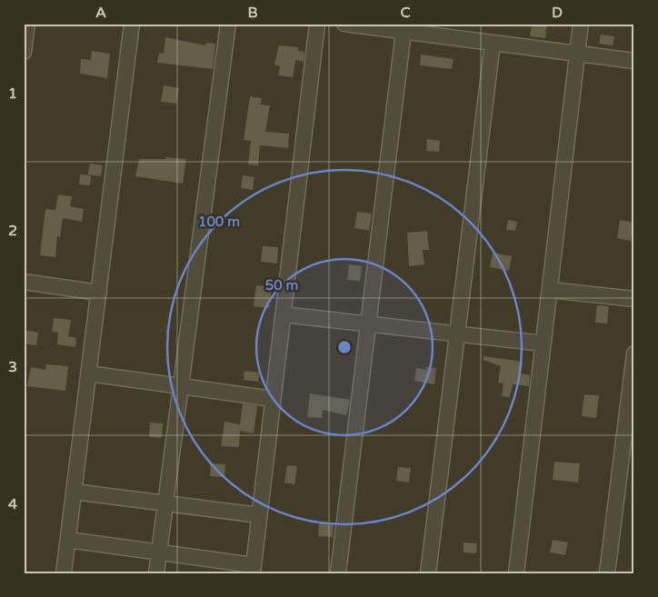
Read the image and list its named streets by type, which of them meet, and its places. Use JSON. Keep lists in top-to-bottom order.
{
  "grid": {
    "columns": [
      "A",
      "B",
      "C",
      "D"
    ],
    "rows": [
      "1",
      "2",
      "3",
      "4"
    ]
  },
  "rings": ["100 m", "50 m"]
}
